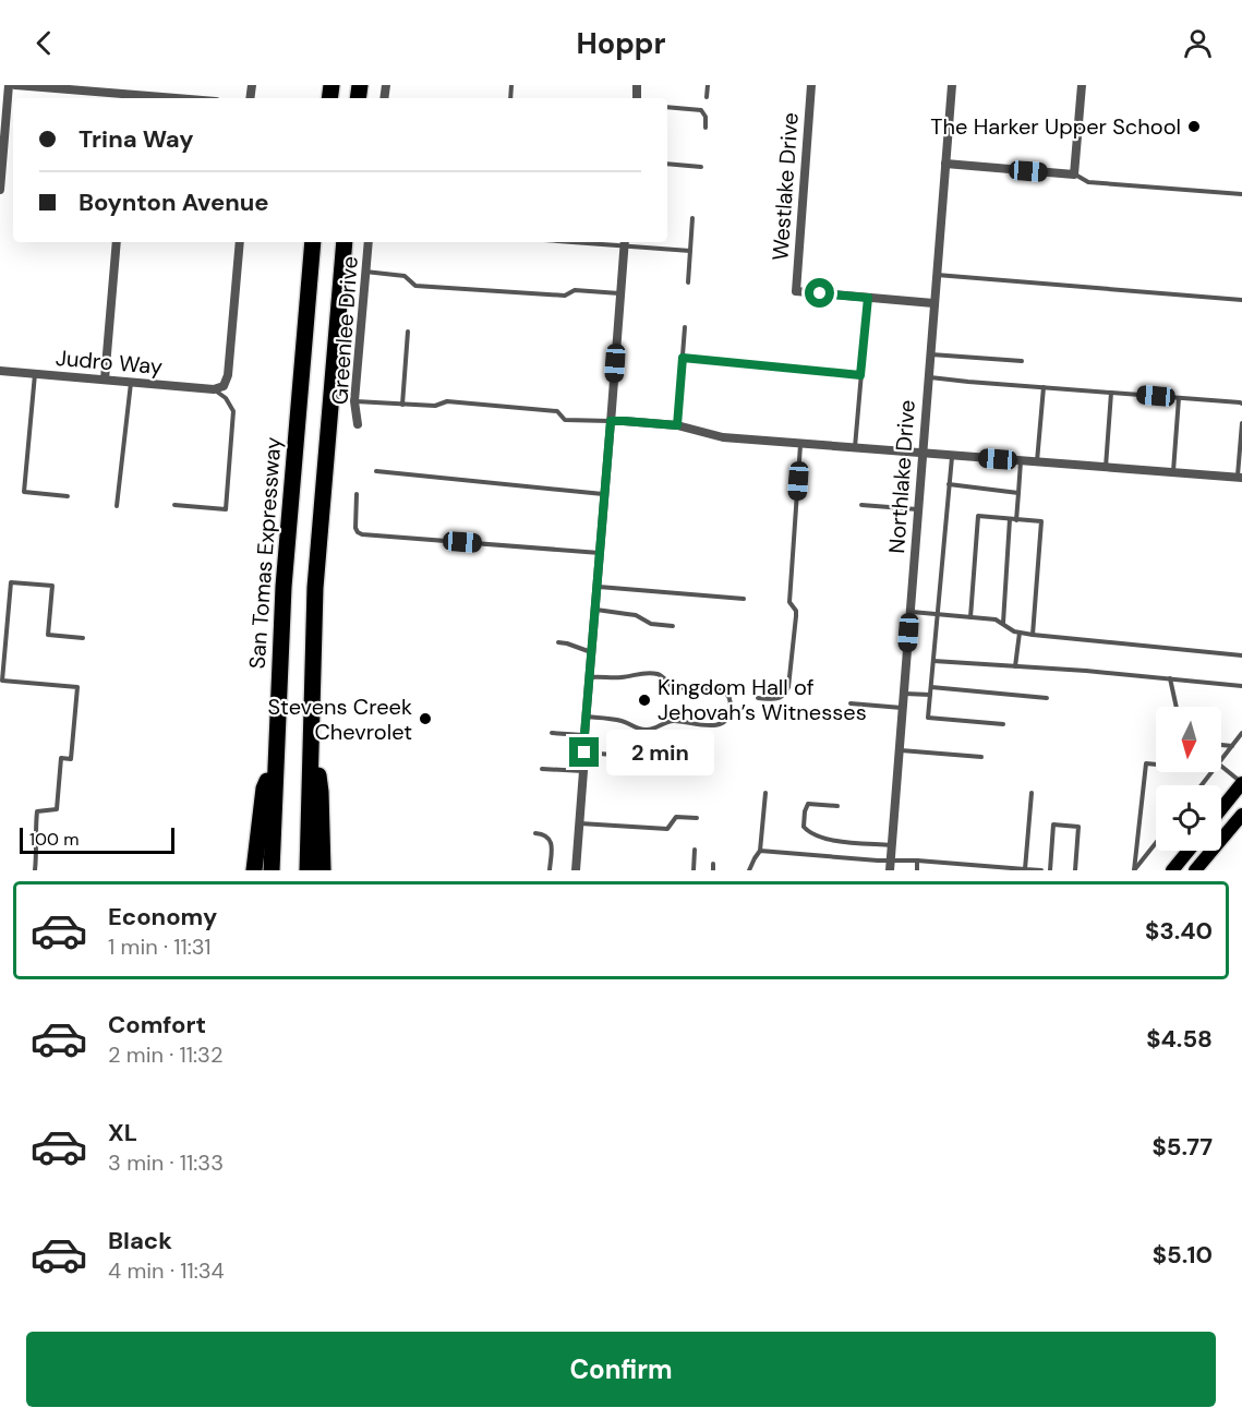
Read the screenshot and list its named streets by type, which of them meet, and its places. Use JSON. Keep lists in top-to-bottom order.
{
  "streets": {
    "highway": ["San Tomas Expressway"],
    "street": [
      "Westlake Drive",
      "Greenlee Drive",
      "Judro Way",
      "Northlake Drive"
    ]
  },
  "places": ["The Harker Upper School", "Kingdom Hall of Jehovah’s Witnesses", "Stevens Creek Chevrolet"],
  "scale_bar": "100 m",
  "north": "bottom",
  "page": {
    "header": "Hoppr",
    "banner": ["Trina Way", "Boynton Avenue"],
    "bubble": "2 min",
    "scale": "100 m",
    "list": [
      {
        "name": "Economy",
        "note": "1 min · 11:31",
        "value": "$3.40"
      },
      {
        "name": "Comfort",
        "note": "2 min · 11:32",
        "value": "$4.58"
      },
      {
        "name": "XL",
        "note": "3 min · 11:33",
        "value": "$5.77"
      },
      {
        "name": "Black",
        "note": "4 min · 11:34",
        "value": "$5.10"
      }
    ],
    "buttons": "Confirm"
  }
}
